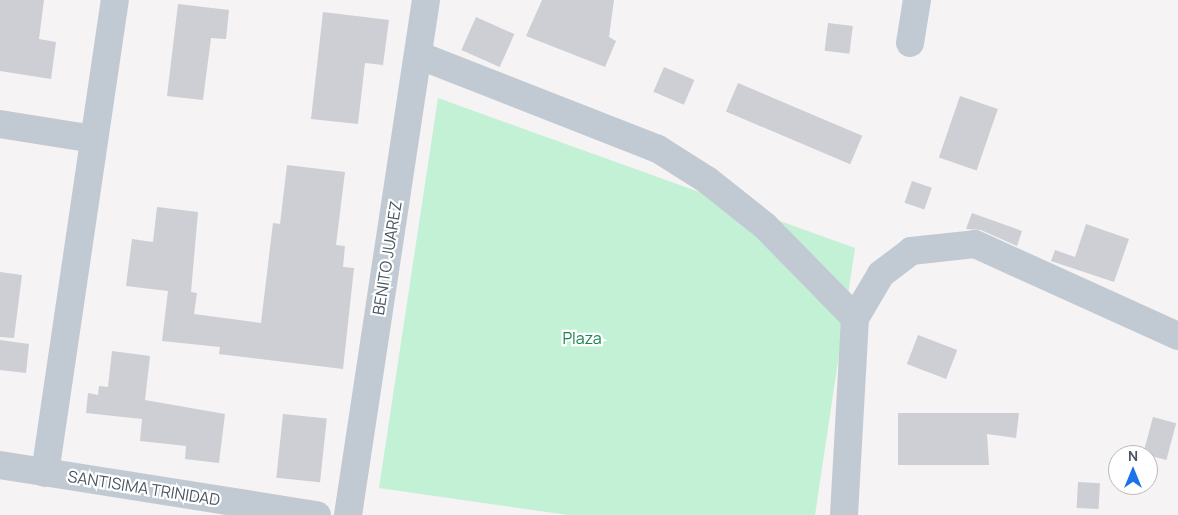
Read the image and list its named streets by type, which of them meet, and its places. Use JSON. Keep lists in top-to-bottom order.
{
  "streets": {
    "street": ["BENITO JUAREZ", "SANTISIMA TRINIDAD"]
  },
  "parks": ["Plaza"],
  "north": "top"
}
